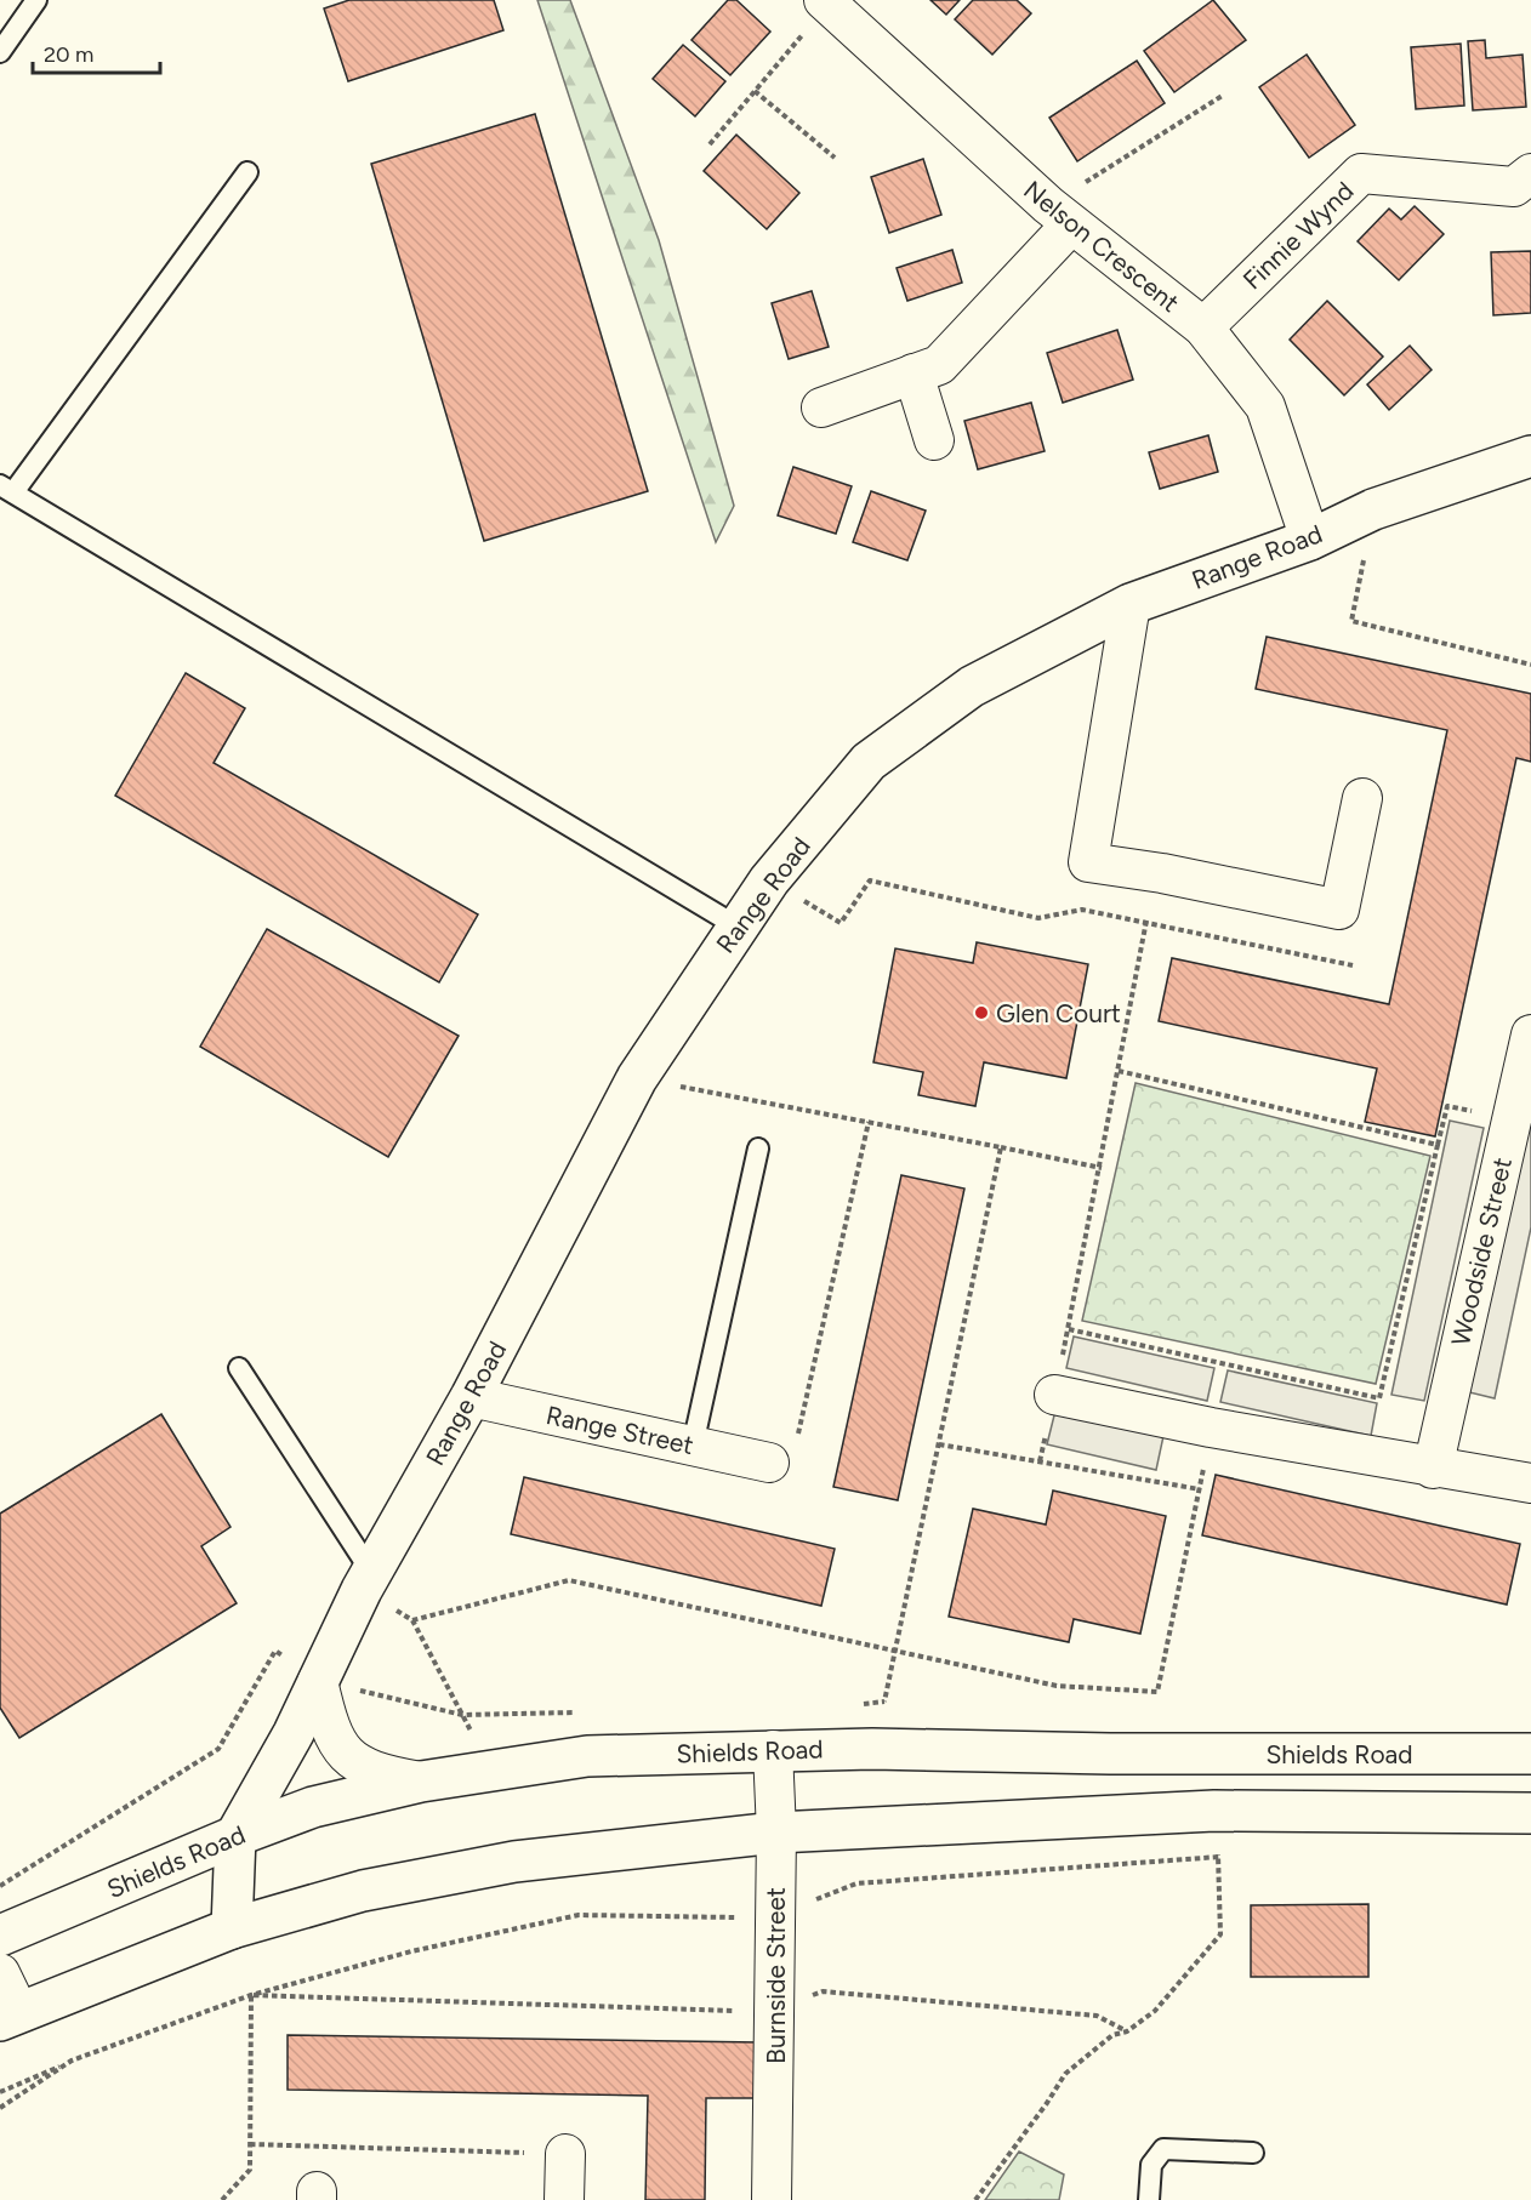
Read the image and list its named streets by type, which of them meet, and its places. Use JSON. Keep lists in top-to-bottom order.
{
  "streets": {
    "main road": ["Range Road", "Shields Road"],
    "street": [
      "Finnie Wynd",
      "Nelson Crescent",
      "Woodside Street",
      "Range Street",
      "Burnside Street"
    ]
  },
  "crossings": [
    ["Finnie Wynd", "Nelson Crescent"],
    ["Nelson Crescent", "Range Road"],
    ["Range Road", "Range Street"],
    ["Range Road", "Shields Road"],
    ["Shields Road", "Burnside Street"]
  ],
  "places": ["Glen Court"],
  "scale_bar": "20 m"
}
